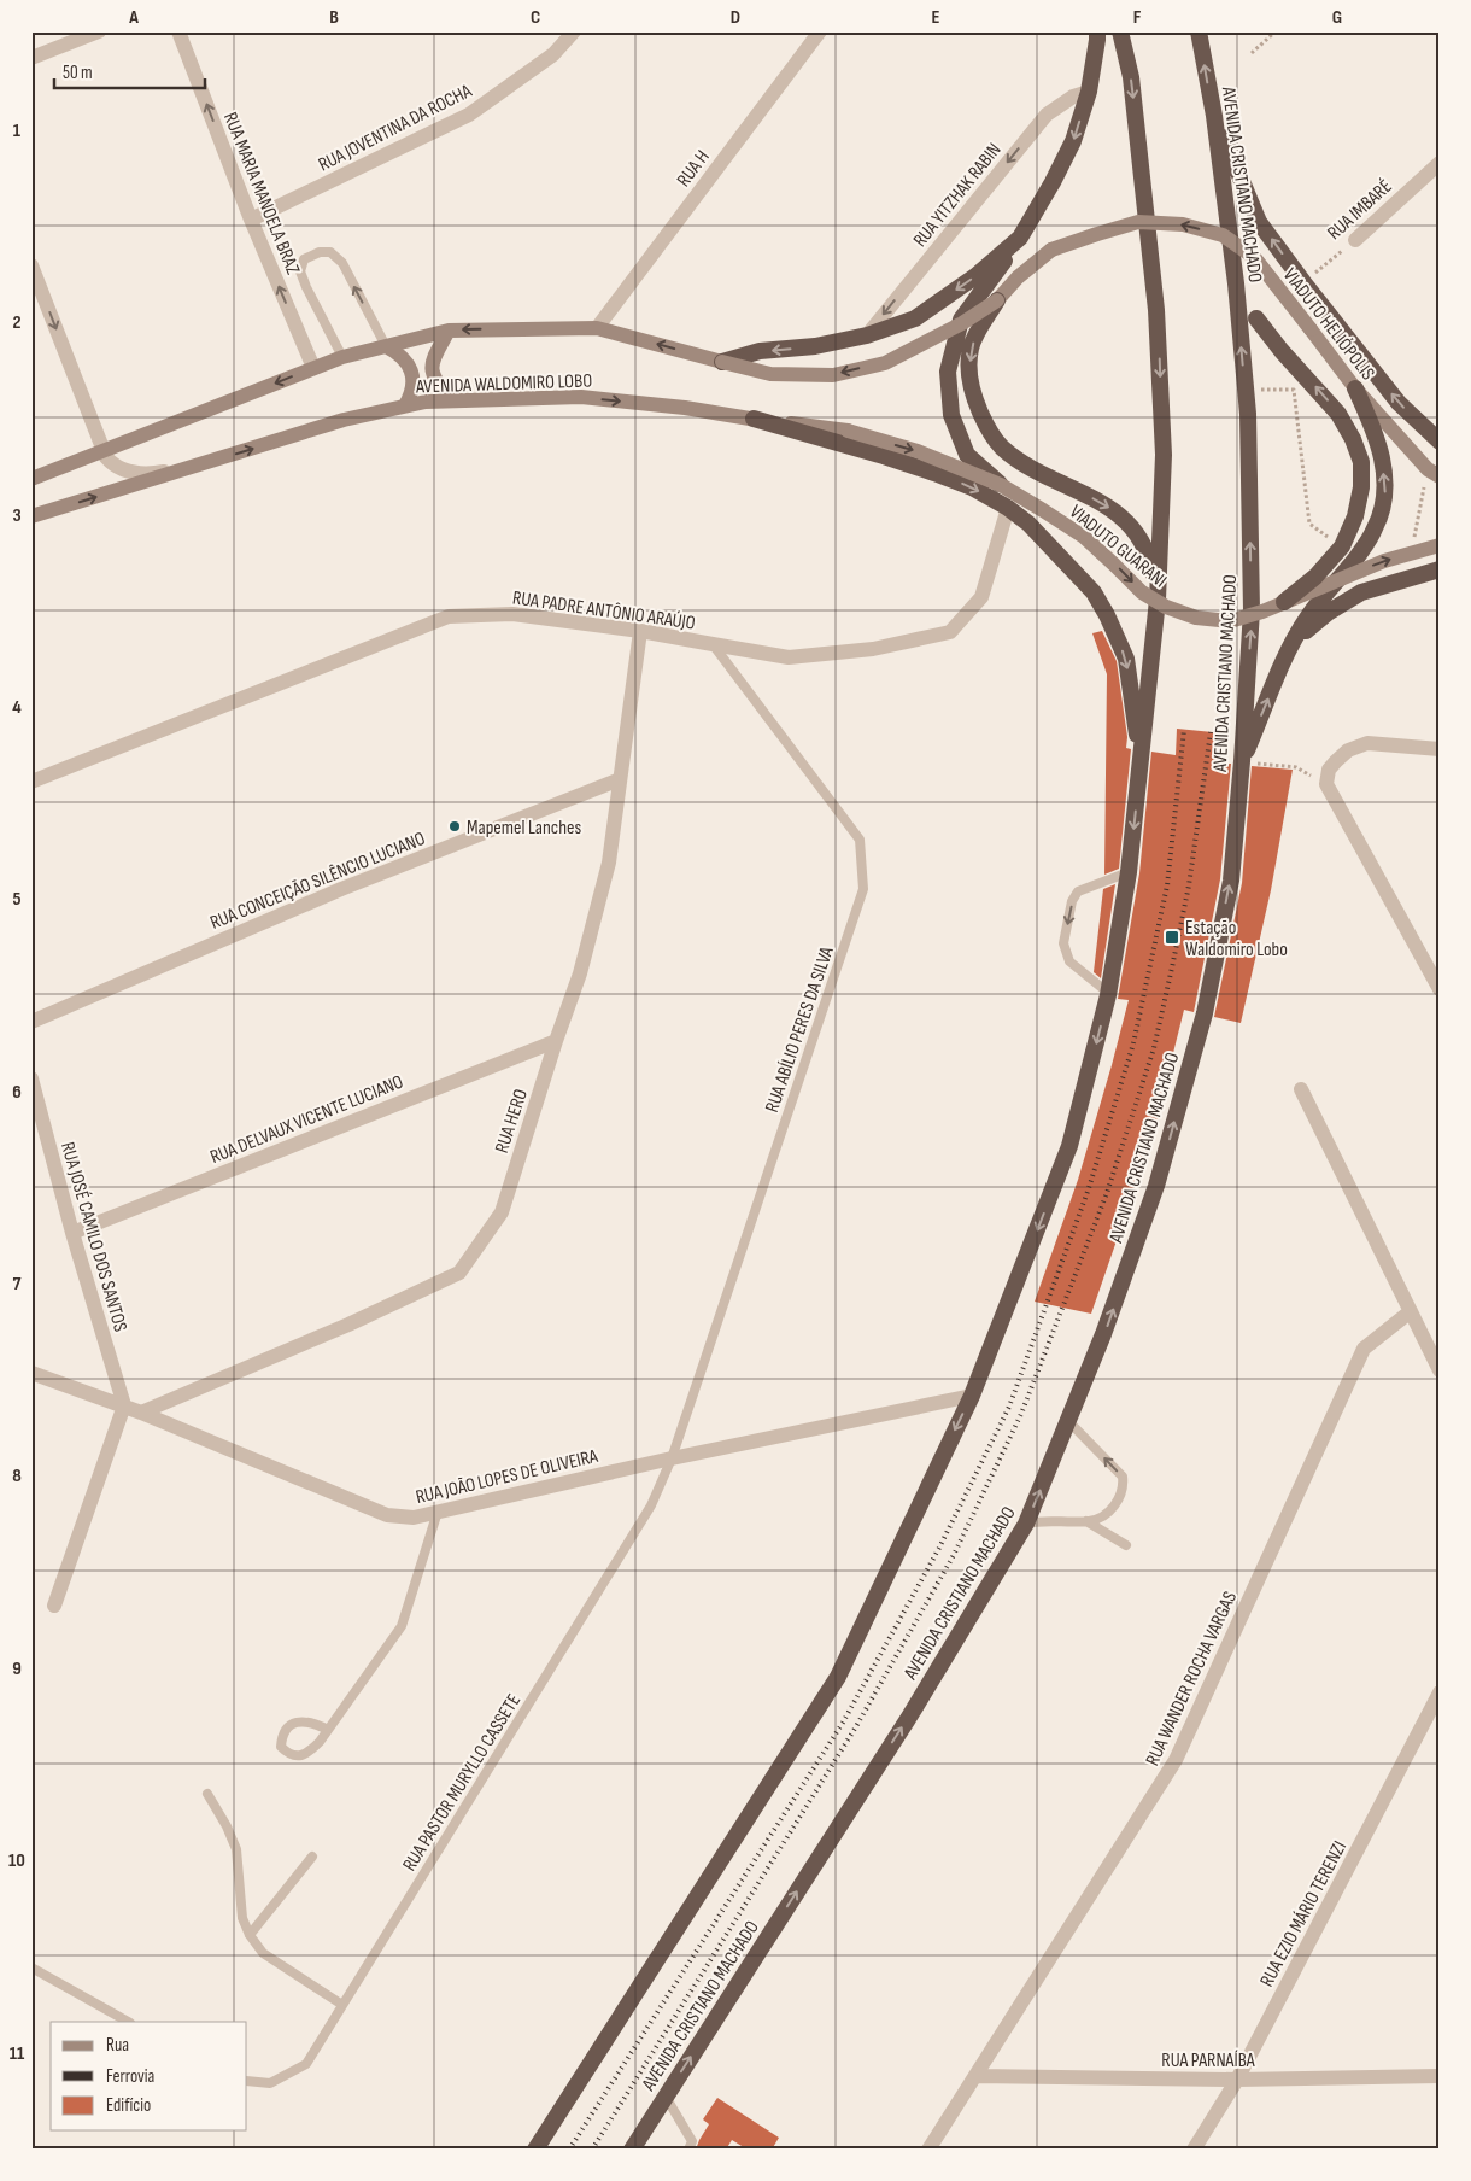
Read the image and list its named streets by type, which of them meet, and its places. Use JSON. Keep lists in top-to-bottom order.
{
  "streets": {
    "highway": ["AVENIDA CRISTIANO MACHADO"],
    "main road": ["VIADUTO HELIÓPOLIS", "AVENIDA WALDOMIRO LOBO", "VIADUTO GUARANI"],
    "street": [
      "RUA JOVENTINA DA ROCHA",
      "RUA H",
      "RUA MARIA MANOELA BRAZ",
      "RUA YITZHAK RABIN",
      "RUA IMBARÉ",
      "RUA PADRE ANTÔNIO ARAÚJO",
      "RUA CONCEIÇÃO SILÊNCIO LUCIANO",
      "RUA DELVAUX VICENTE LUCIANO",
      "RUA HERO",
      "RUA JOSÉ CAMILO DOS SANTOS",
      "RUA JOÃO LOPES DE OLIVEIRA",
      "RUA WANDER ROCHA VARGAS",
      "RUA EZIO MÁRIO TERENZI",
      "RUA PARNAÍBA"
    ],
    "lane": ["RUA ABÍLIO PERES DA SILVA", "RUA PASTOR MURYLLO CASSETE"]
  },
  "crossings": [
    ["RUA JOVENTINA DA ROCHA", "RUA MARIA MANOELA BRAZ"],
    ["AVENIDA WALDOMIRO LOBO", "VIADUTO GUARANI"],
    ["RUA PADRE ANTÔNIO ARAÚJO", "RUA ABÍLIO PERES DA SILVA"],
    ["RUA PADRE ANTÔNIO ARAÚJO", "RUA HERO"],
    ["RUA CONCEIÇÃO SILÊNCIO LUCIANO", "RUA HERO"],
    ["RUA ABÍLIO PERES DA SILVA", "RUA JOÃO LOPES DE OLIVEIRA"],
    ["RUA ABÍLIO PERES DA SILVA", "RUA PASTOR MURYLLO CASSETE"],
    ["RUA DELVAUX VICENTE LUCIANO", "RUA HERO"],
    ["RUA DELVAUX VICENTE LUCIANO", "RUA JOSÉ CAMILO DOS SANTOS"],
    ["RUA HERO", "RUA JOÃO LOPES DE OLIVEIRA"],
    ["RUA JOSÉ CAMILO DOS SANTOS", "RUA JOÃO LOPES DE OLIVEIRA"],
    ["RUA JOÃO LOPES DE OLIVEIRA", "RUA PASTOR MURYLLO CASSETE"],
    ["RUA WANDER ROCHA VARGAS", "RUA PARNAÍBA"],
    ["RUA EZIO MÁRIO TERENZI", "RUA PARNAÍBA"]
  ],
  "one_way": [
    "RUA MARIA MANOELA BRAZ",
    "RUA YITZHAK RABIN",
    "VIADUTO HELIÓPOLIS",
    "VIADUTO GUARANI"
  ],
  "places": {
    "other": ["Mapemel Lanches"],
    "transit": ["Estação Waldomiro Lobo"]
  },
  "legend": ["Rua", "Ferrovia", "Edifício"],
  "scale_bar": "50 m",
  "grid": {
    "columns": [
      "A",
      "B",
      "C",
      "D",
      "E",
      "F",
      "G"
    ],
    "rows": [
      "1",
      "2",
      "3",
      "4",
      "5",
      "6",
      "7",
      "8",
      "9",
      "10",
      "11"
    ]
  }
}
